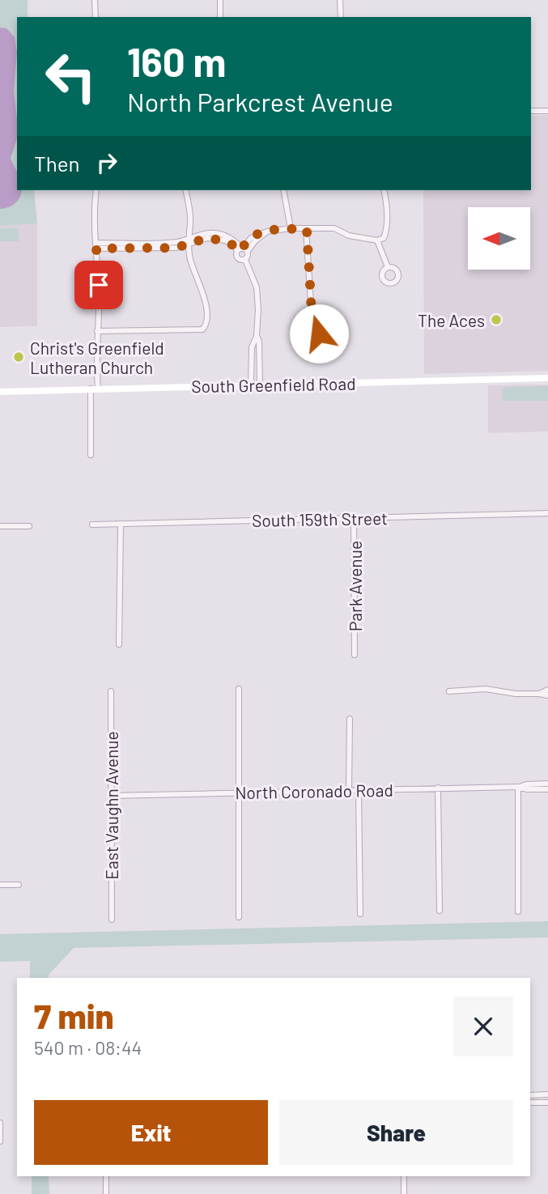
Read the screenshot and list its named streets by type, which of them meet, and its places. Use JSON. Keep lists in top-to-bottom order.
{
  "streets": {
    "main road": ["South Greenfield Road"],
    "street": [
      "South 159th Street",
      "Park Avenue",
      "North Coronado Road",
      "East Vaughn Avenue"
    ]
  },
  "crossings": [
    ["South 159th Street", "Park Avenue"],
    ["North Coronado Road", "East Vaughn Avenue"]
  ],
  "places": ["The Aces", "Christ's Greenfield Lutheran Church"],
  "north": "left",
  "page": {
    "turn": ["160 m", "North Parkcrest Avenue"],
    "then": "Then",
    "heading": ["7 min", "540 m · 08:44"],
    "buttons": ["Exit", "Share"]
  }
}
